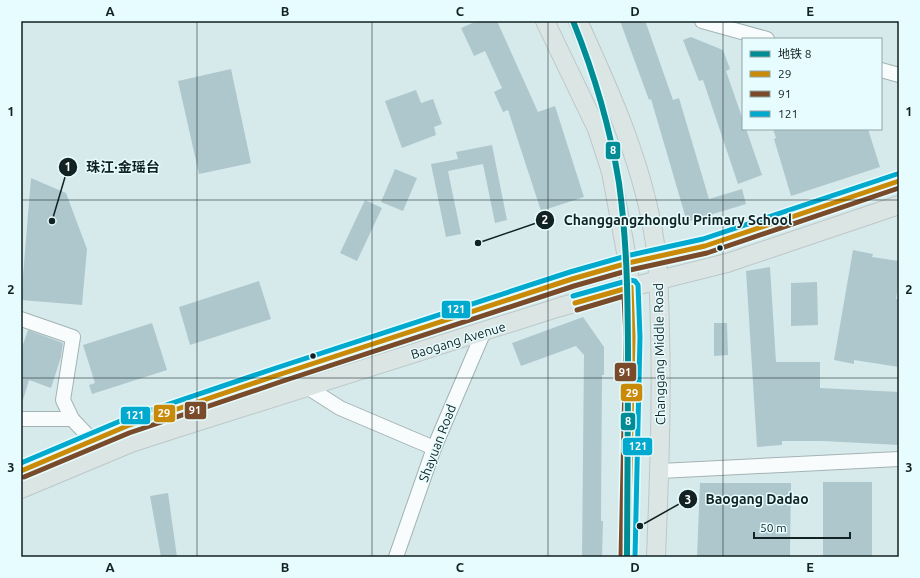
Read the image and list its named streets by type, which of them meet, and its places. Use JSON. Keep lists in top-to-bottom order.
{
  "streets": {
    "main road": ["Baogang Avenue", "Changgang Middle Road"],
    "street": ["Shayuan Road"]
  },
  "crossings": [
    ["Baogang Avenue", "Changgang Middle Road"],
    ["Baogang Avenue", "Shayuan Road"]
  ],
  "places": ["珠江·金瑶台", "Changgangzhonglu Primary School", "Baogang Dadao"],
  "lines": [
    "metro line 8",
    "transit line 121",
    "transit line 29",
    "transit line 91"
  ],
  "legend": [
    "地铁 8",
    "29",
    "91",
    "121"
  ],
  "scale_bar": "50 m",
  "grid": {
    "columns": [
      "A",
      "B",
      "C",
      "D",
      "E"
    ],
    "rows": ["1", "2", "3"]
  }
}
